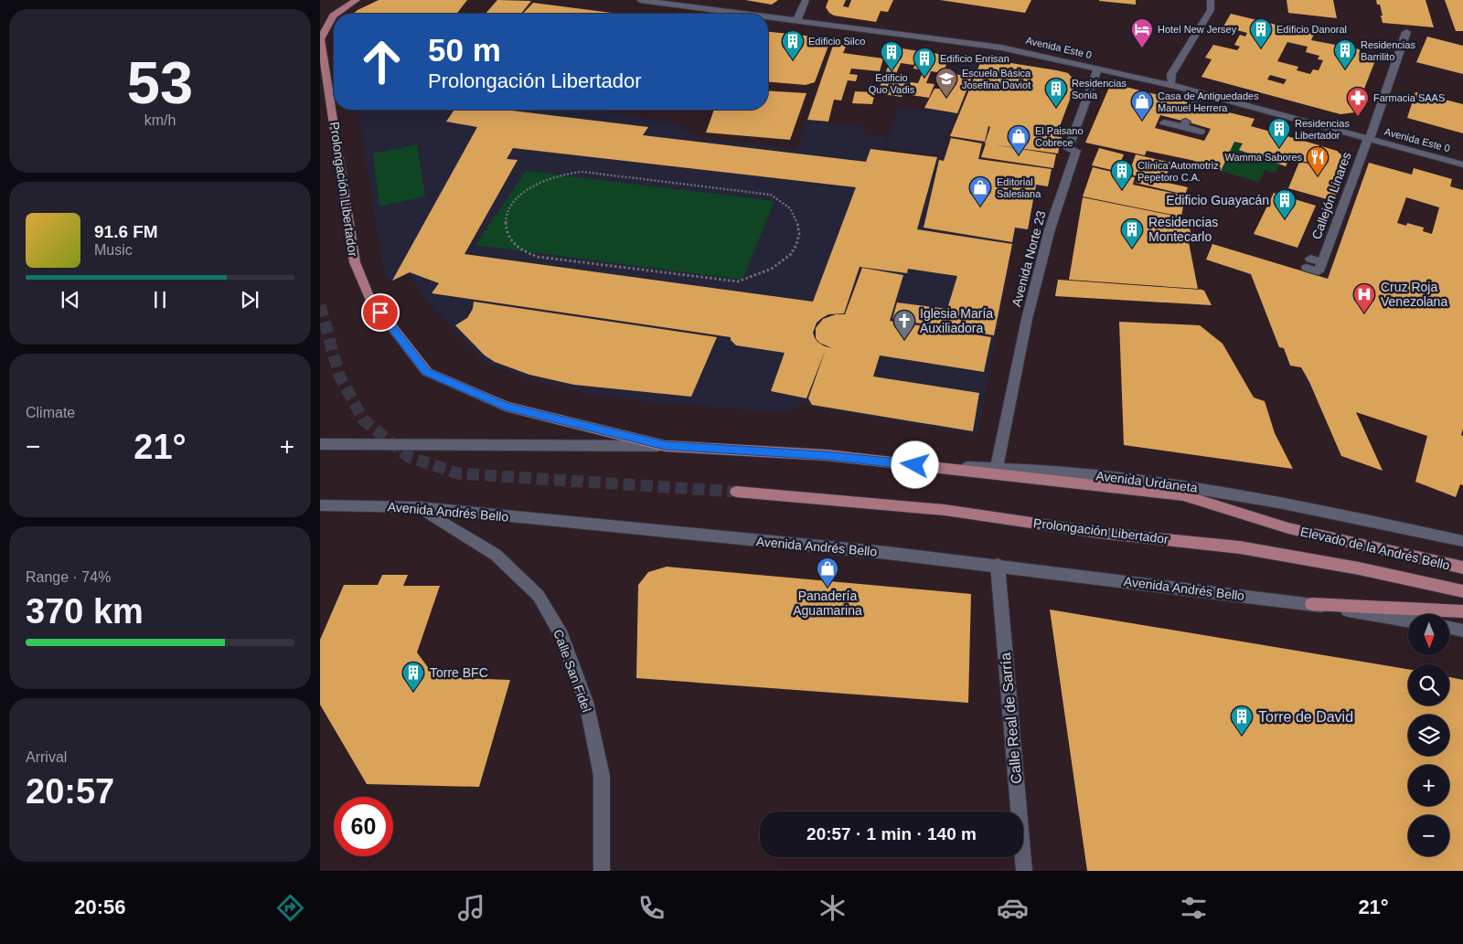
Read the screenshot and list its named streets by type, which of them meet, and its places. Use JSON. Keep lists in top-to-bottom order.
{
  "streets": {
    "main road": ["Prolongación Libertador", "Elevado de la Andrés Bello"],
    "street": [
      "Avenida Este 0",
      "Callejón Linares",
      "Avenida Norte 23",
      "Avenida Urdaneta",
      "Avenida Andrés Bello",
      "Calle San Fidel",
      "Calle Real de Sarría"
    ]
  },
  "crossings": [
    ["Avenida Este 0", "Callejón Linares"],
    ["Avenida Este 0", "Avenida Norte 23"],
    ["Avenida Norte 23", "Avenida Urdaneta"],
    ["Avenida Urdaneta", "Elevado de la Andrés Bello"],
    ["Avenida Andrés Bello", "Calle San Fidel"],
    ["Avenida Andrés Bello", "Calle Real de Sarría"]
  ],
  "places": {
    "hotel": ["Hotel New Jersey"],
    "building": [
      "Edificio Danoral",
      "Edificio Silco",
      "Residencias Barrilito",
      "Edificio Quo Vadis",
      "Edificio Enrisan",
      "Residencias Sonia",
      "Residencias Libertador",
      "Clínica Automotriz Pepetoro C.A.",
      "Edificio Guayacán",
      "Residencias Montecarlo",
      "Torre BFC",
      "Torre de David"
    ],
    "school or university": ["Escuela Básica Josefina Daviot"],
    "pharmacy": ["Farmacia SAAS"],
    "shop": [
      "Casa de Antiguedades Manuel Herrera",
      "El Paisano Cobrece",
      "Editorial Salesiana",
      "Panadería Aguamarina"
    ],
    "restaurant": ["Wamma Sabores"],
    "hospital": ["Cruz Roja Venezolana"],
    "church": ["Iglesia María Auxiliadora"]
  },
  "north": "bottom",
  "page": {
    "tile": [
      ["53", "km/h"],
      "Climate",
      ["Range · 74%", "370 km"],
      ["Arrival", "20:57"]
    ],
    "turn": ["50 m", "Prolongación Libertador"],
    "song": ["91.6 FM", "Music"],
    "heat": ["−", "21°", "+"],
    "map_buttons": ["+", "−"],
    "limit": "60",
    "trip": "20:57 · 1 min · 140 m",
    "tabs": ["20:56", "21°"]
  }
}
